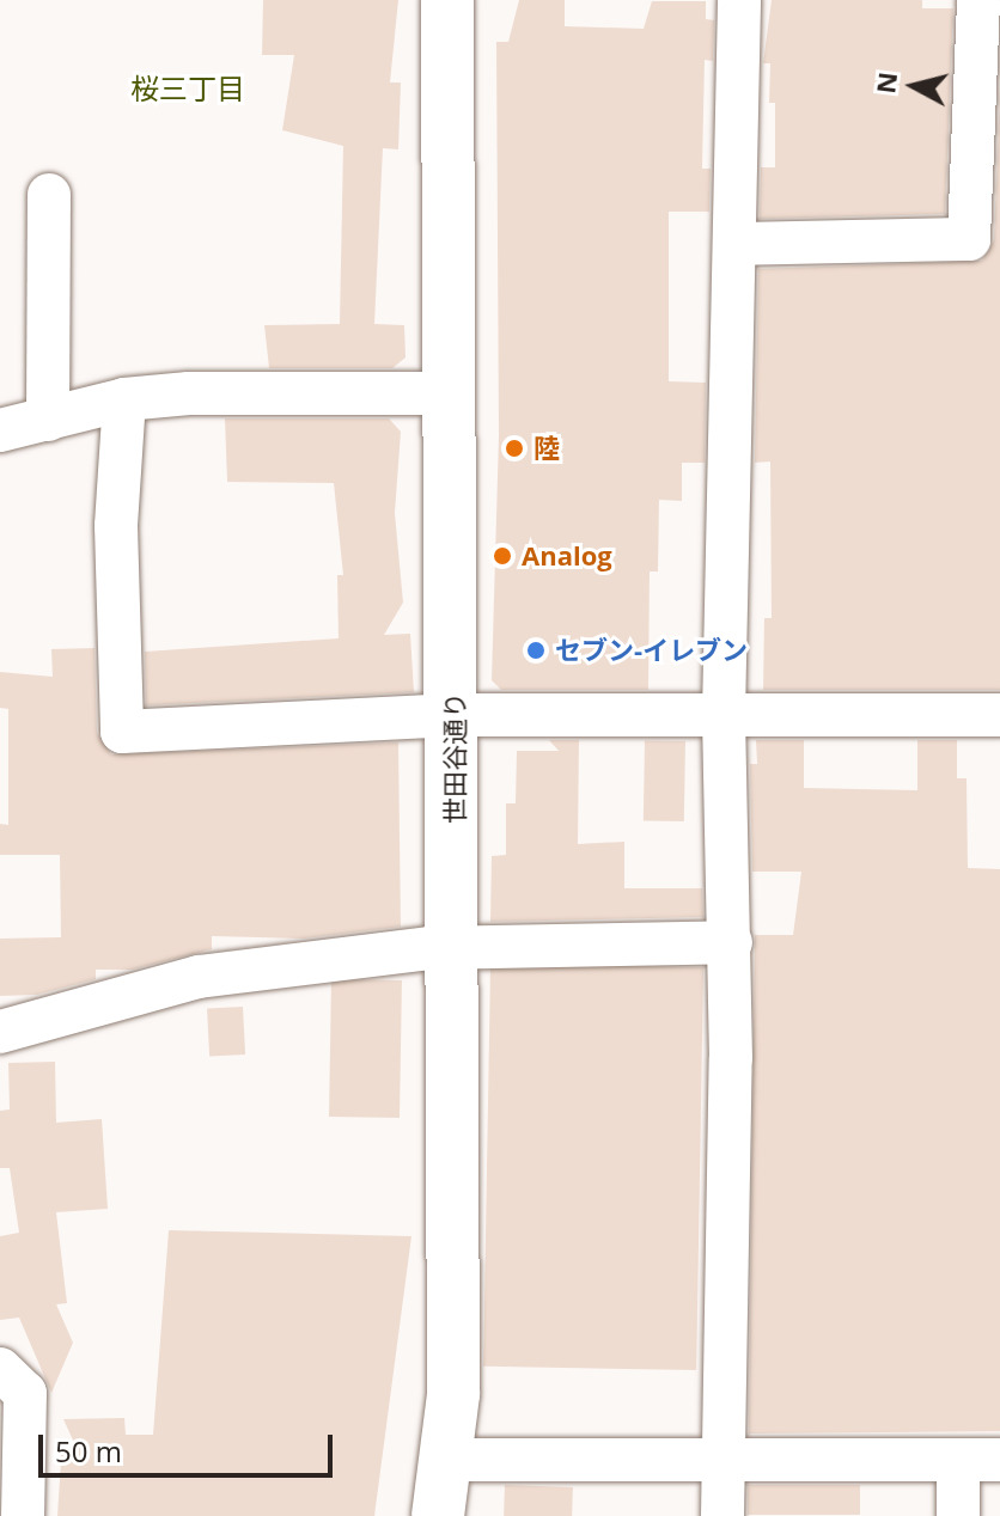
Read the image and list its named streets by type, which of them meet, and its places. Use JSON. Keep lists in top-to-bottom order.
{
  "streets": {
    "main road": ["世田谷通り"]
  },
  "districts": ["桜三丁目"],
  "places": ["陸", "Analog", "セブン-イレブン"],
  "scale_bar": "50 m",
  "north": "left"
}
